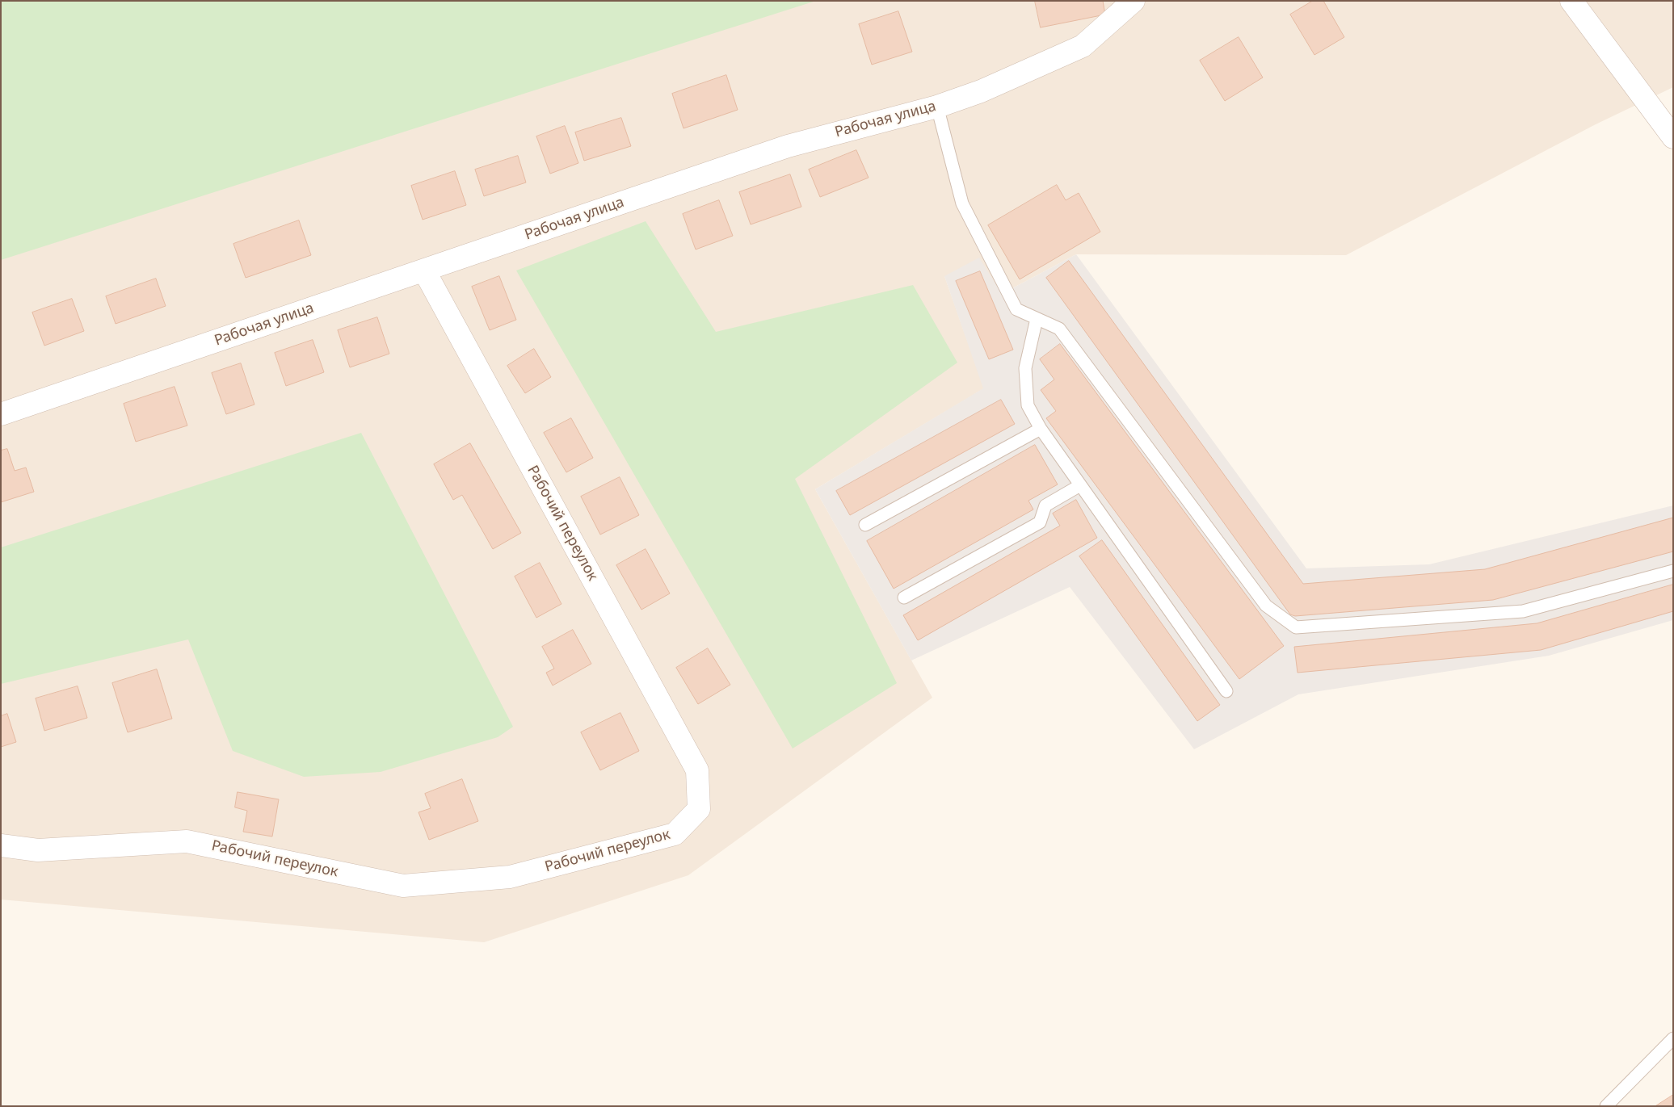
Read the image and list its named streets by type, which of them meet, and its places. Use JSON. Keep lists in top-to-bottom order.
{
  "streets": {
    "street": ["Рабочая улица", "Рабочий переулок"]
  },
  "crossings": [
    ["Рабочая улица", "Рабочий переулок"]
  ]
}
